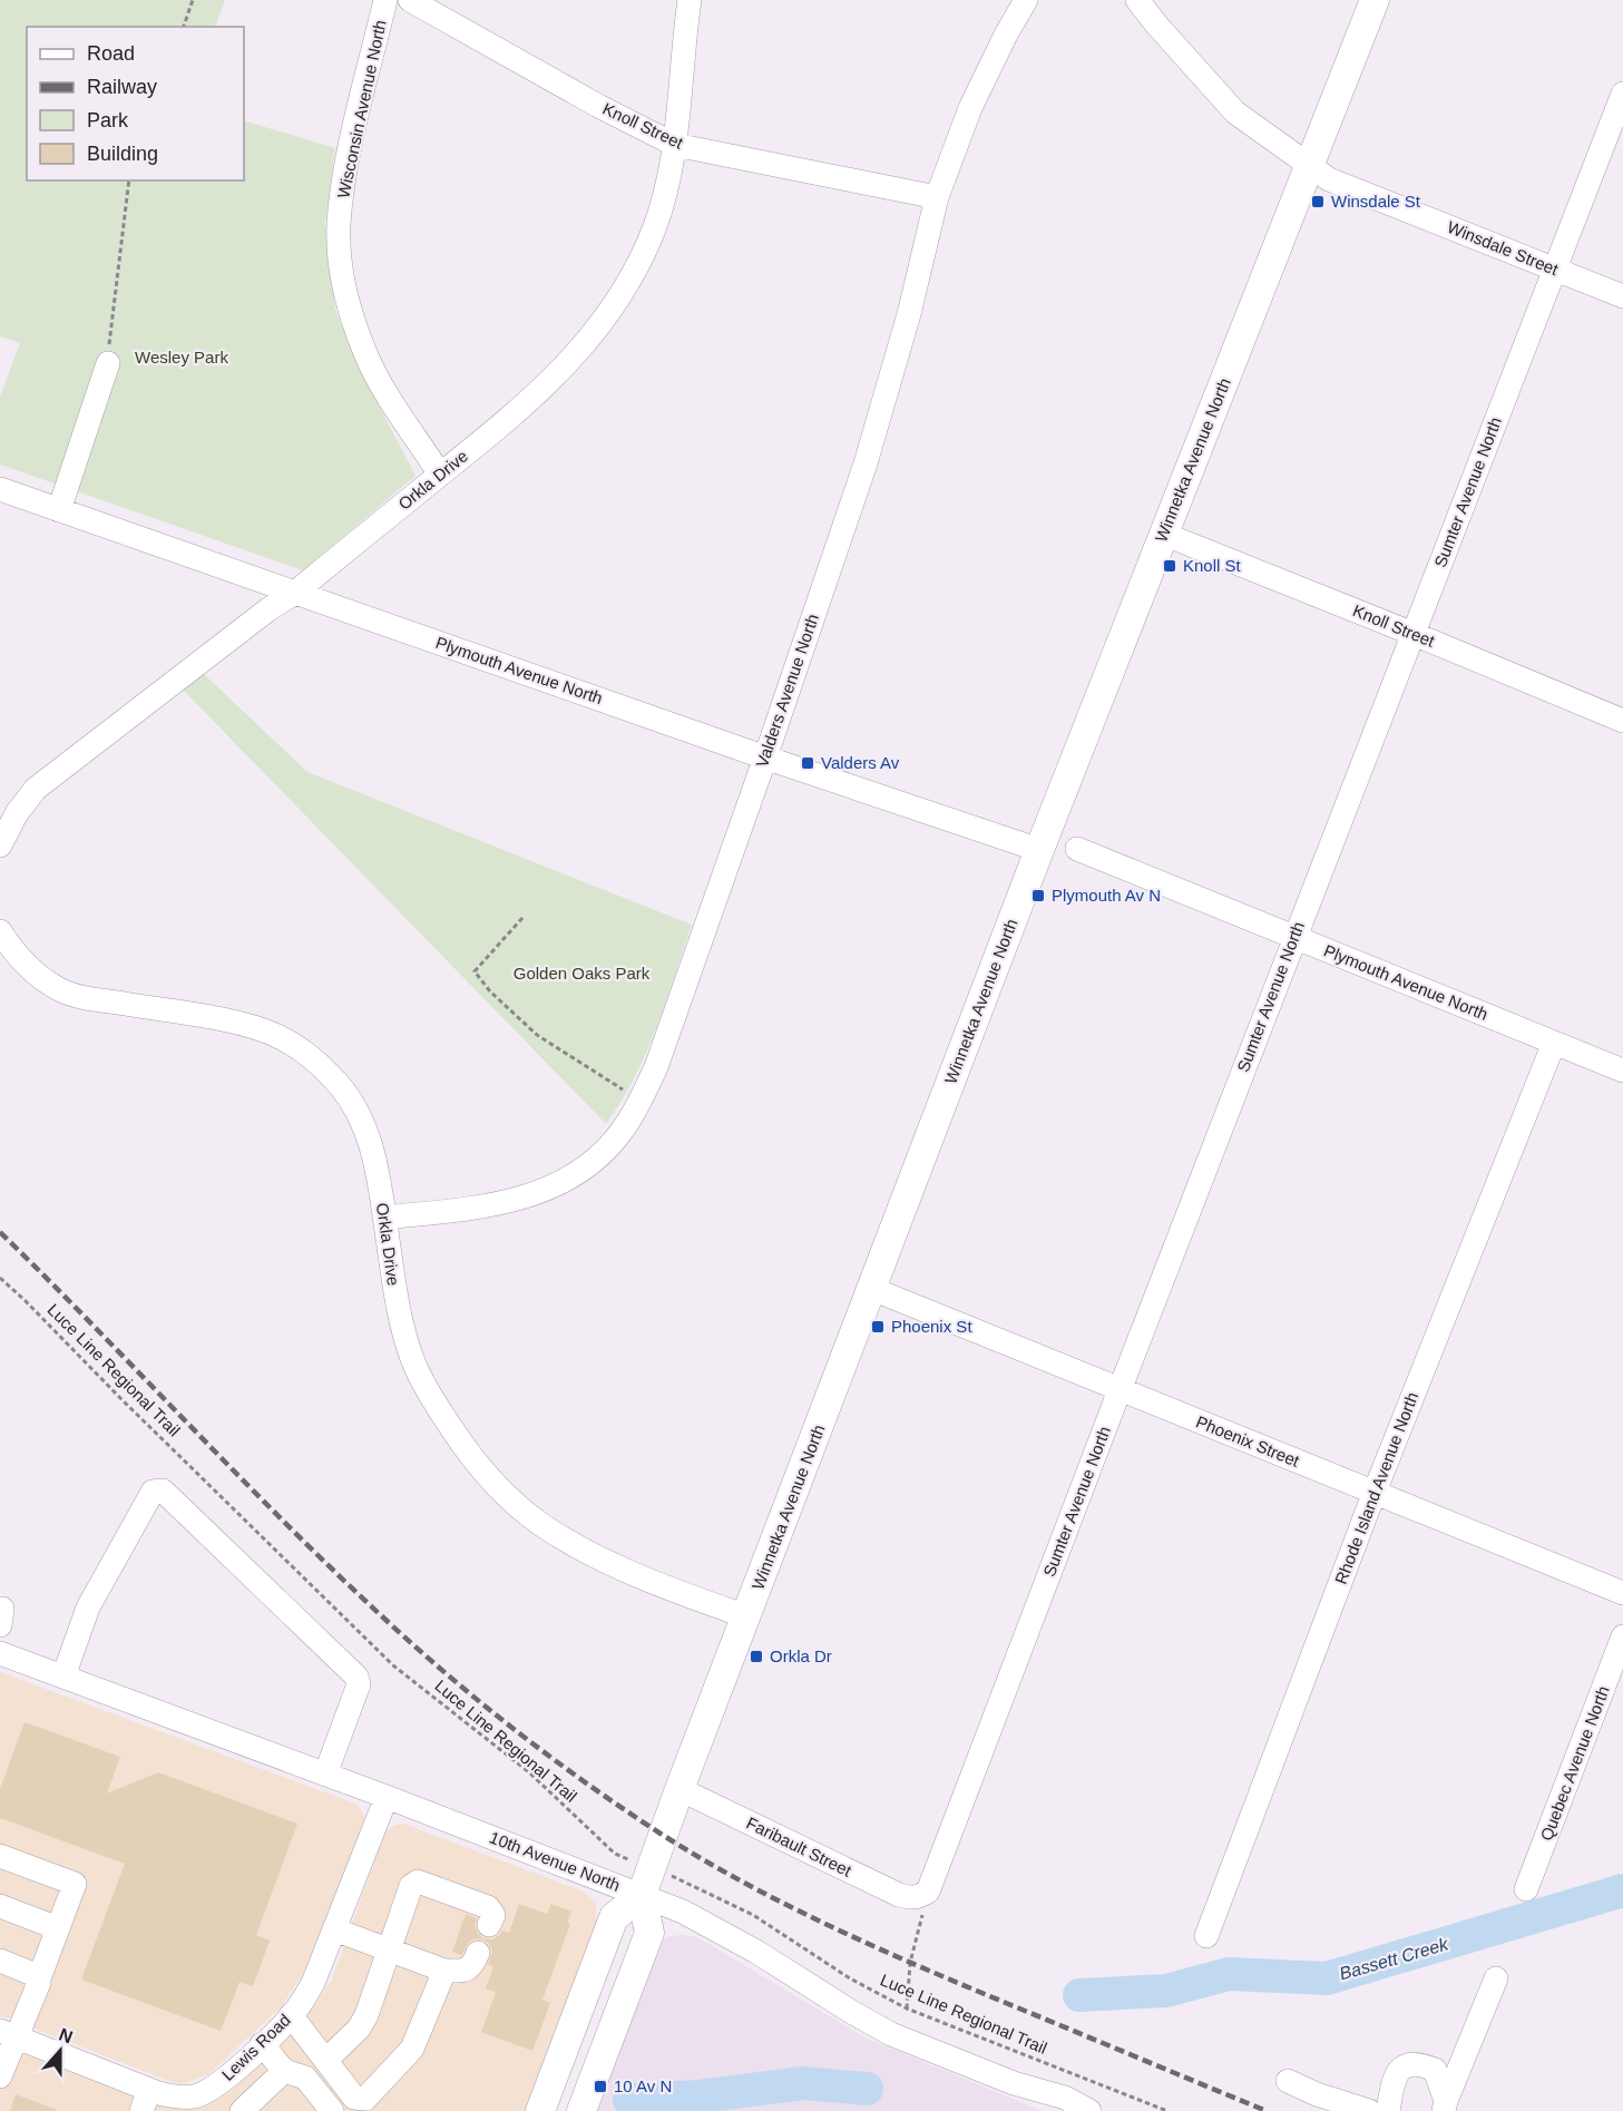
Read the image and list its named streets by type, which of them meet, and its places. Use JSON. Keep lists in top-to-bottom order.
{
  "streets": {
    "main road": ["Winnetka Avenue North"],
    "street": [
      "Wisconsin Avenue North",
      "Knoll Street",
      "Winsdale Street",
      "Orkla Drive",
      "Sumter Avenue North",
      "Plymouth Avenue North",
      "Valders Avenue North",
      "Phoenix Street",
      "Rhode Island Avenue North",
      "Quebec Avenue North",
      "Faribault Street",
      "10th Avenue North",
      "Lewis Road"
    ],
    "path": ["Luce Line Regional Trail"]
  },
  "crossings": [
    ["Wisconsin Avenue North", "Orkla Drive"],
    ["Knoll Street", "Winnetka Avenue North"],
    ["Knoll Street", "Orkla Drive"],
    ["Knoll Street", "Sumter Avenue North"],
    ["Knoll Street", "Valders Avenue North"],
    ["Winsdale Street", "Winnetka Avenue North"],
    ["Winsdale Street", "Sumter Avenue North"],
    ["Winnetka Avenue North", "Orkla Drive"],
    ["Winnetka Avenue North", "Plymouth Avenue North"],
    ["Winnetka Avenue North", "Luce Line Regional Trail"],
    ["Winnetka Avenue North", "Phoenix Street"],
    ["Winnetka Avenue North", "Faribault Street"],
    ["Winnetka Avenue North", "10th Avenue North"],
    ["Orkla Drive", "Plymouth Avenue North"],
    ["Orkla Drive", "Valders Avenue North"],
    ["Sumter Avenue North", "Plymouth Avenue North"],
    ["Sumter Avenue North", "Phoenix Street"],
    ["Sumter Avenue North", "Faribault Street"],
    ["Plymouth Avenue North", "Valders Avenue North"],
    ["Plymouth Avenue North", "Rhode Island Avenue North"],
    ["Phoenix Street", "Rhode Island Avenue North"],
    ["10th Avenue North", "Lewis Road"]
  ],
  "water": ["Bassett Creek"],
  "parks": ["Wesley Park", "Golden Oaks Park"],
  "places": {
    "transit": [
      "Winsdale St",
      "Knoll St",
      "Valders Av",
      "Plymouth Av N",
      "Phoenix St",
      "Orkla Dr",
      "10 Av N"
    ]
  },
  "legend": [
    "Road",
    "Railway",
    "Park",
    "Building"
  ],
  "north": "top"
}
